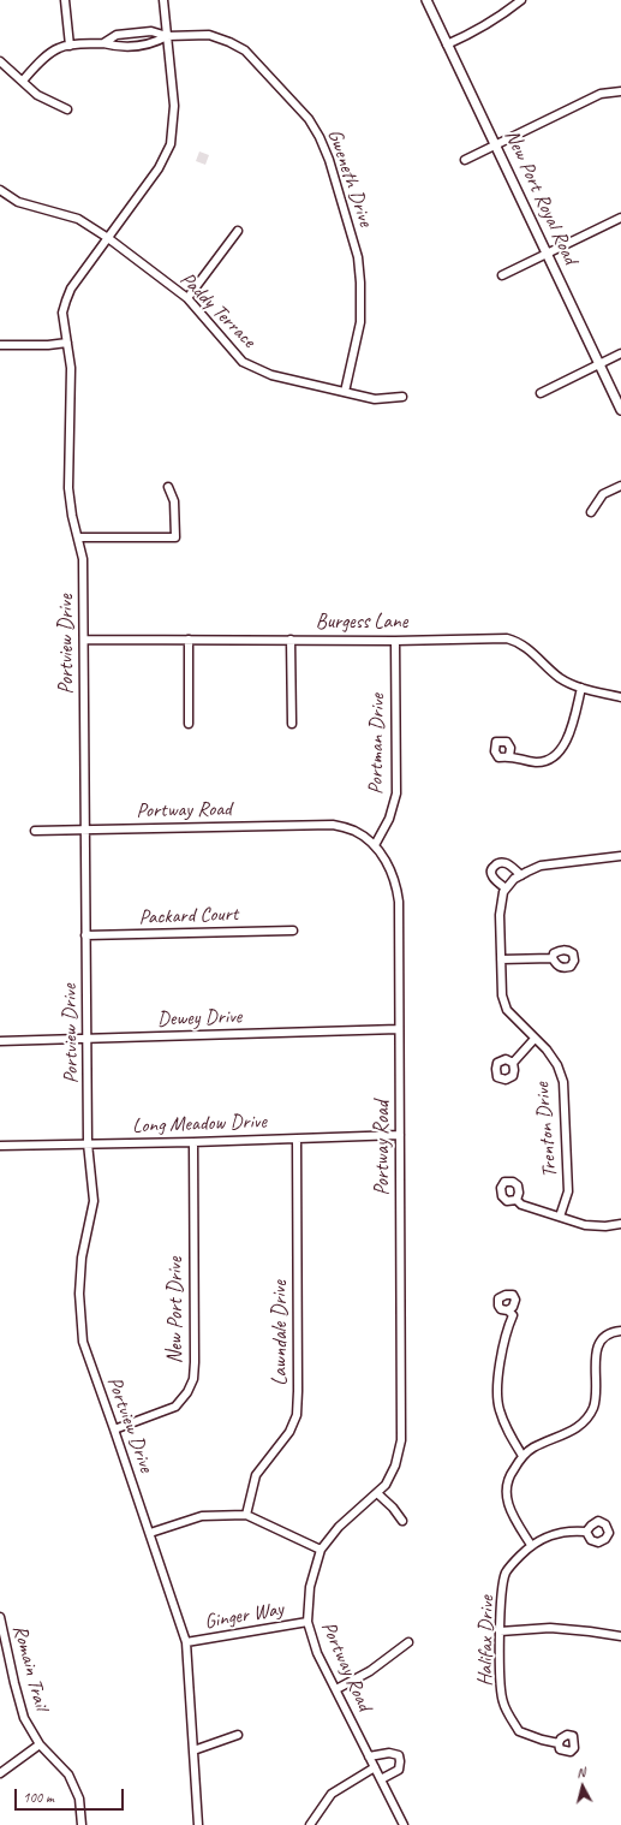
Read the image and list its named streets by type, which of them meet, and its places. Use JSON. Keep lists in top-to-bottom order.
{
  "streets": {
    "street": [
      "Gweneth Drive",
      "New Port Royal Road",
      "Paddy Terrace",
      "Burgess Lane",
      "Portview Drive",
      "Portman Drive",
      "Portway Road",
      "Packard Court",
      "Dewey Drive",
      "Long Meadow Drive",
      "Trenton Drive",
      "New Port Drive",
      "Lawndale Drive",
      "Ginger Way",
      "Halifax Drive",
      "Romain Trail"
    ]
  },
  "crossings": [
    ["Gweneth Drive", "Paddy Terrace"],
    ["Gweneth Drive", "Portview Drive"],
    ["Paddy Terrace", "Portview Drive"],
    ["Burgess Lane", "Portview Drive"],
    ["Burgess Lane", "Portman Drive"],
    ["Portview Drive", "Portway Road"],
    ["Portview Drive", "Packard Court"],
    ["Portview Drive", "Dewey Drive"],
    ["Portview Drive", "Long Meadow Drive"],
    ["Portview Drive", "New Port Drive"],
    ["Portview Drive", "Ginger Way"],
    ["Portman Drive", "Portway Road"],
    ["Portway Road", "Dewey Drive"],
    ["Portway Road", "Long Meadow Drive"],
    ["Portway Road", "Ginger Way"],
    ["Long Meadow Drive", "New Port Drive"],
    ["Long Meadow Drive", "Lawndale Drive"]
  ],
  "scale_bar": "100 m",
  "north": "top"
}
